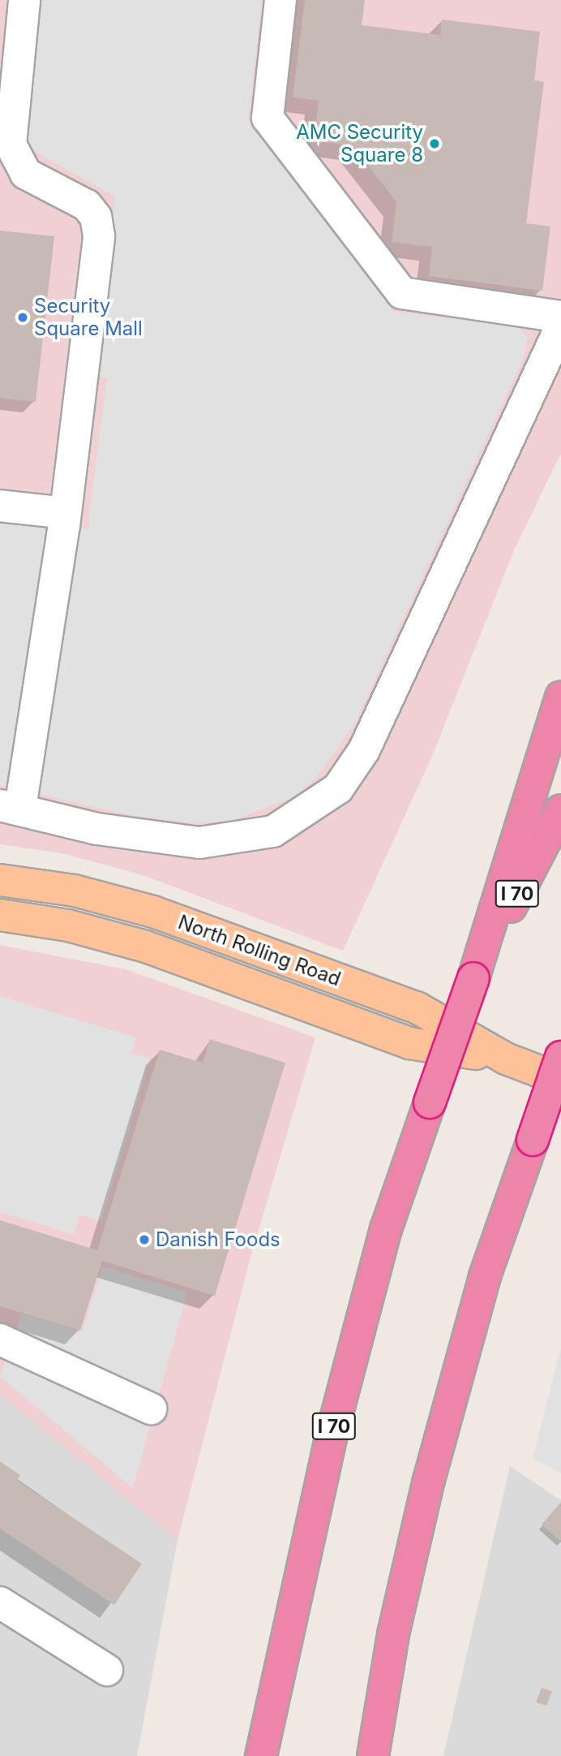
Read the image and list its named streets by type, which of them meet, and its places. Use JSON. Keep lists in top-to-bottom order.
{
  "streets": {
    "highway": ["I 70"],
    "main road": ["North Rolling Road"]
  },
  "places": ["AMC Security Square 8", "Security Square Mall", "Danish Foods"]
}
